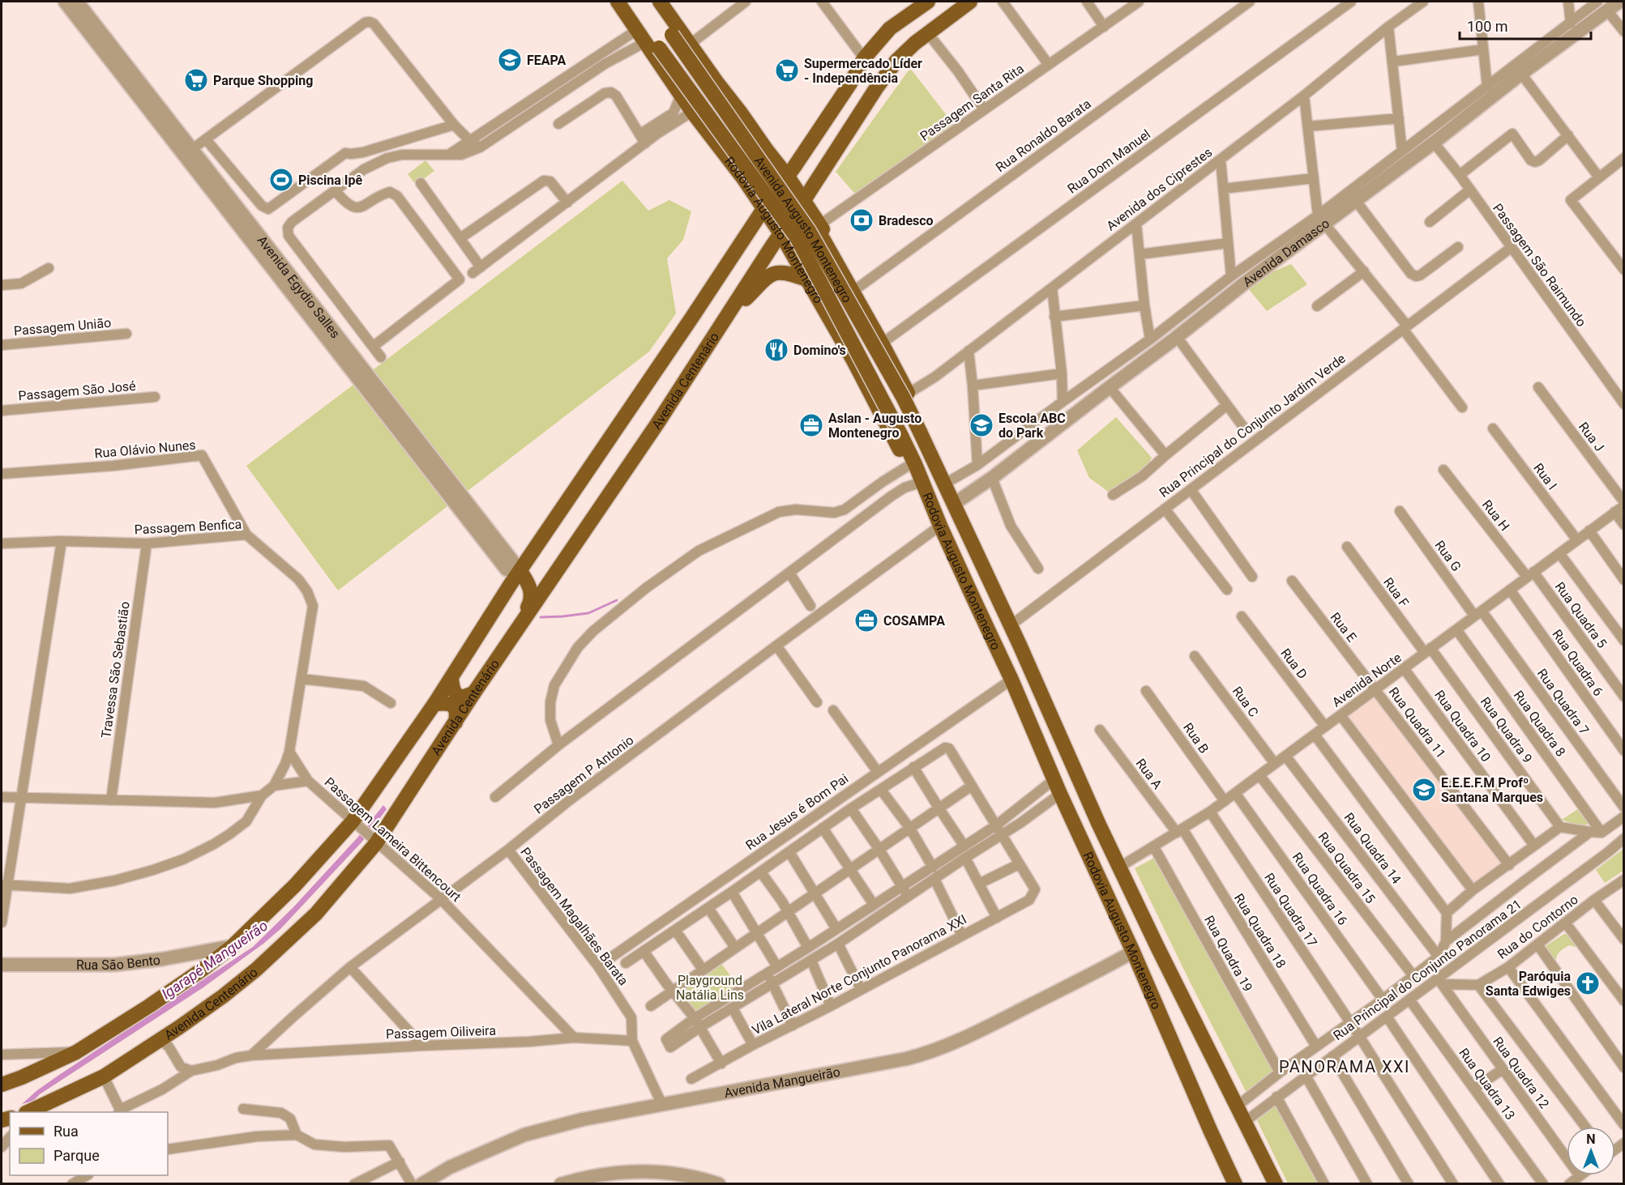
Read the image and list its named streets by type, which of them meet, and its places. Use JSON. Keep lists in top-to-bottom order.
{
  "streets": {
    "main road": ["Rodovia Augusto Montenegro", "Avenida Augusto Montenegro", "Avenida Centenário"],
    "street": [
      "Passagem Santa Rita",
      "Rua Ronaldo Barata",
      "Rua Dom Manuel",
      "Avenida dos Ciprestes",
      "Avenida Damasco",
      "Passagem São Raimundo",
      "Avenida Egydio Salles",
      "Passagem União",
      "Passagem São José",
      "Rua Principal do Conjunto Jardim Verde",
      "Rua J",
      "Rua Olávio Nunes",
      "Rua I",
      "Rua H",
      "Passagem Benfica",
      "Rua G",
      "Rua F",
      "Rua Quadra 5",
      "Rua E",
      "Rua Quadra 6",
      "Rua D",
      "Travessa São Sebastião",
      "Avenida Norte",
      "Rua C",
      "Rua Quadra 7",
      "Rua Quadra 11",
      "Rua Quadra 8",
      "Rua Quadra 10",
      "Rua Quadra 9",
      "Rua B",
      "Rua A",
      "Passagem P Antonio",
      "Rua Jesus é Bom Pai",
      "Passagem Lameira Bittencourt",
      "Rua Quadra 14",
      "Rua Quadra 15",
      "Rua Quadra 16",
      "Rua Quadra 17",
      "Passagem Magalhães Barata",
      "Rua do Contorno",
      "Rua Quadra 18",
      "Rua Quadra 19",
      "Rua São Bento",
      "Rua Principal do Conjunto Panorama 21",
      "Vila Lateral Norte Conjunto Panorama XXI",
      "Passagem Oiliveira",
      "Rua Quadra 12",
      "Avenida Mangueirão",
      "Rua Quadra 13"
    ]
  },
  "crossings": [
    ["Passagem Santa Rita", "Rodovia Augusto Montenegro"],
    ["Rua Ronaldo Barata", "Rodovia Augusto Montenegro"],
    ["Rua Dom Manuel", "Rodovia Augusto Montenegro"],
    ["Avenida dos Ciprestes", "Rodovia Augusto Montenegro"],
    ["Rodovia Augusto Montenegro", "Avenida Augusto Montenegro"],
    ["Rodovia Augusto Montenegro", "Avenida Damasco"],
    ["Rodovia Augusto Montenegro", "Avenida Centenário"],
    ["Rodovia Augusto Montenegro", "Rua Principal do Conjunto Jardim Verde"],
    ["Rodovia Augusto Montenegro", "Avenida Norte"],
    ["Rodovia Augusto Montenegro", "Passagem P Antonio"],
    ["Rodovia Augusto Montenegro", "Rua Jesus é Bom Pai"],
    ["Rodovia Augusto Montenegro", "Rua Principal do Conjunto Panorama 21"],
    ["Rodovia Augusto Montenegro", "Avenida Mangueirão"],
    ["Avenida Damasco", "Passagem São Raimundo"],
    ["Passagem São Raimundo", "Rua Principal do Conjunto Jardim Verde"],
    ["Avenida Egydio Salles", "Avenida Centenário"],
    ["Avenida Centenário", "Passagem Lameira Bittencourt"],
    ["Avenida Centenário", "Rua São Bento"],
    ["Rua J", "Avenida Norte"],
    ["Rua Olávio Nunes", "Passagem Benfica"],
    ["Rua I", "Avenida Norte"],
    ["Rua H", "Rua Quadra 5"],
    ["Rua H", "Avenida Norte"],
    ["Passagem Benfica", "Travessa São Sebastião"],
    ["Passagem Benfica", "Passagem Lameira Bittencourt"],
    ["Rua G", "Avenida Norte"],
    ["Rua G", "Rua Quadra 7"],
    ["Rua F", "Avenida Norte"],
    ["Rua F", "Rua Quadra 9"],
    ["Rua Quadra 5", "Avenida Norte"],
    ["Rua E", "Avenida Norte"],
    ["Rua E", "Rua Quadra 11"],
    ["Rua Quadra 6", "Avenida Norte"],
    ["Rua D", "Avenida Norte"],
    ["Avenida Norte", "Rua C"],
    ["Avenida Norte", "Rua Quadra 7"],
    ["Avenida Norte", "Rua Quadra 11"],
    ["Avenida Norte", "Rua Quadra 8"],
    ["Avenida Norte", "Rua Quadra 10"],
    ["Avenida Norte", "Rua Quadra 9"],
    ["Avenida Norte", "Rua B"],
    ["Avenida Norte", "Rua A"],
    ["Avenida Norte", "Rua Quadra 14"],
    ["Avenida Norte", "Rua Quadra 15"],
    ["Avenida Norte", "Rua Quadra 16"],
    ["Avenida Norte", "Rua Quadra 17"],
    ["Avenida Norte", "Rua Quadra 18"],
    ["Avenida Norte", "Rua Quadra 19"],
    ["Rua A", "Rua Quadra 18"],
    ["Passagem P Antonio", "Passagem Lameira Bittencourt"],
    ["Passagem P Antonio", "Passagem Magalhães Barata"],
    ["Passagem P Antonio", "Passagem Oiliveira"],
    ["Rua Jesus é Bom Pai", "Passagem Magalhães Barata"],
    ["Passagem Lameira Bittencourt", "Passagem Oiliveira"],
    ["Rua Quadra 14", "Rua Principal do Conjunto Panorama 21"],
    ["Rua Quadra 15", "Rua Principal do Conjunto Panorama 21"],
    ["Rua Quadra 16", "Rua Principal do Conjunto Panorama 21"],
    ["Rua Quadra 17", "Rua Principal do Conjunto Panorama 21"],
    ["Passagem Magalhães Barata", "Passagem Oiliveira"],
    ["Passagem Magalhães Barata", "Avenida Mangueirão"],
    ["Rua Quadra 18", "Rua Principal do Conjunto Panorama 21"],
    ["Rua Quadra 19", "Rua Principal do Conjunto Panorama 21"],
    ["Rua Principal do Conjunto Panorama 21", "Rua Quadra 12"],
    ["Rua Principal do Conjunto Panorama 21", "Rua Quadra 13"]
  ],
  "districts": ["PANORAMA XXI"],
  "water": ["Igarapé Mangueirão"],
  "parks": ["Playground Natália Lins"],
  "places": {
    "school or university": ["FEAPA", "Escola ABC do Park", "E.E.E.F.M Profº Santana Marques"],
    "supermarket": ["Supermercado Líder - Independência", "Parque Shopping"],
    "sports": ["Piscina Ipê"],
    "bank": ["Bradesco"],
    "restaurant": ["Domino's"],
    "office": ["Aslan - Augusto Montenegro", "COSAMPA"],
    "church": ["Paróquia Santa Edwiges"]
  },
  "legend": ["Rua", "Parque"],
  "scale_bar": "100 m",
  "north": "top"
}
